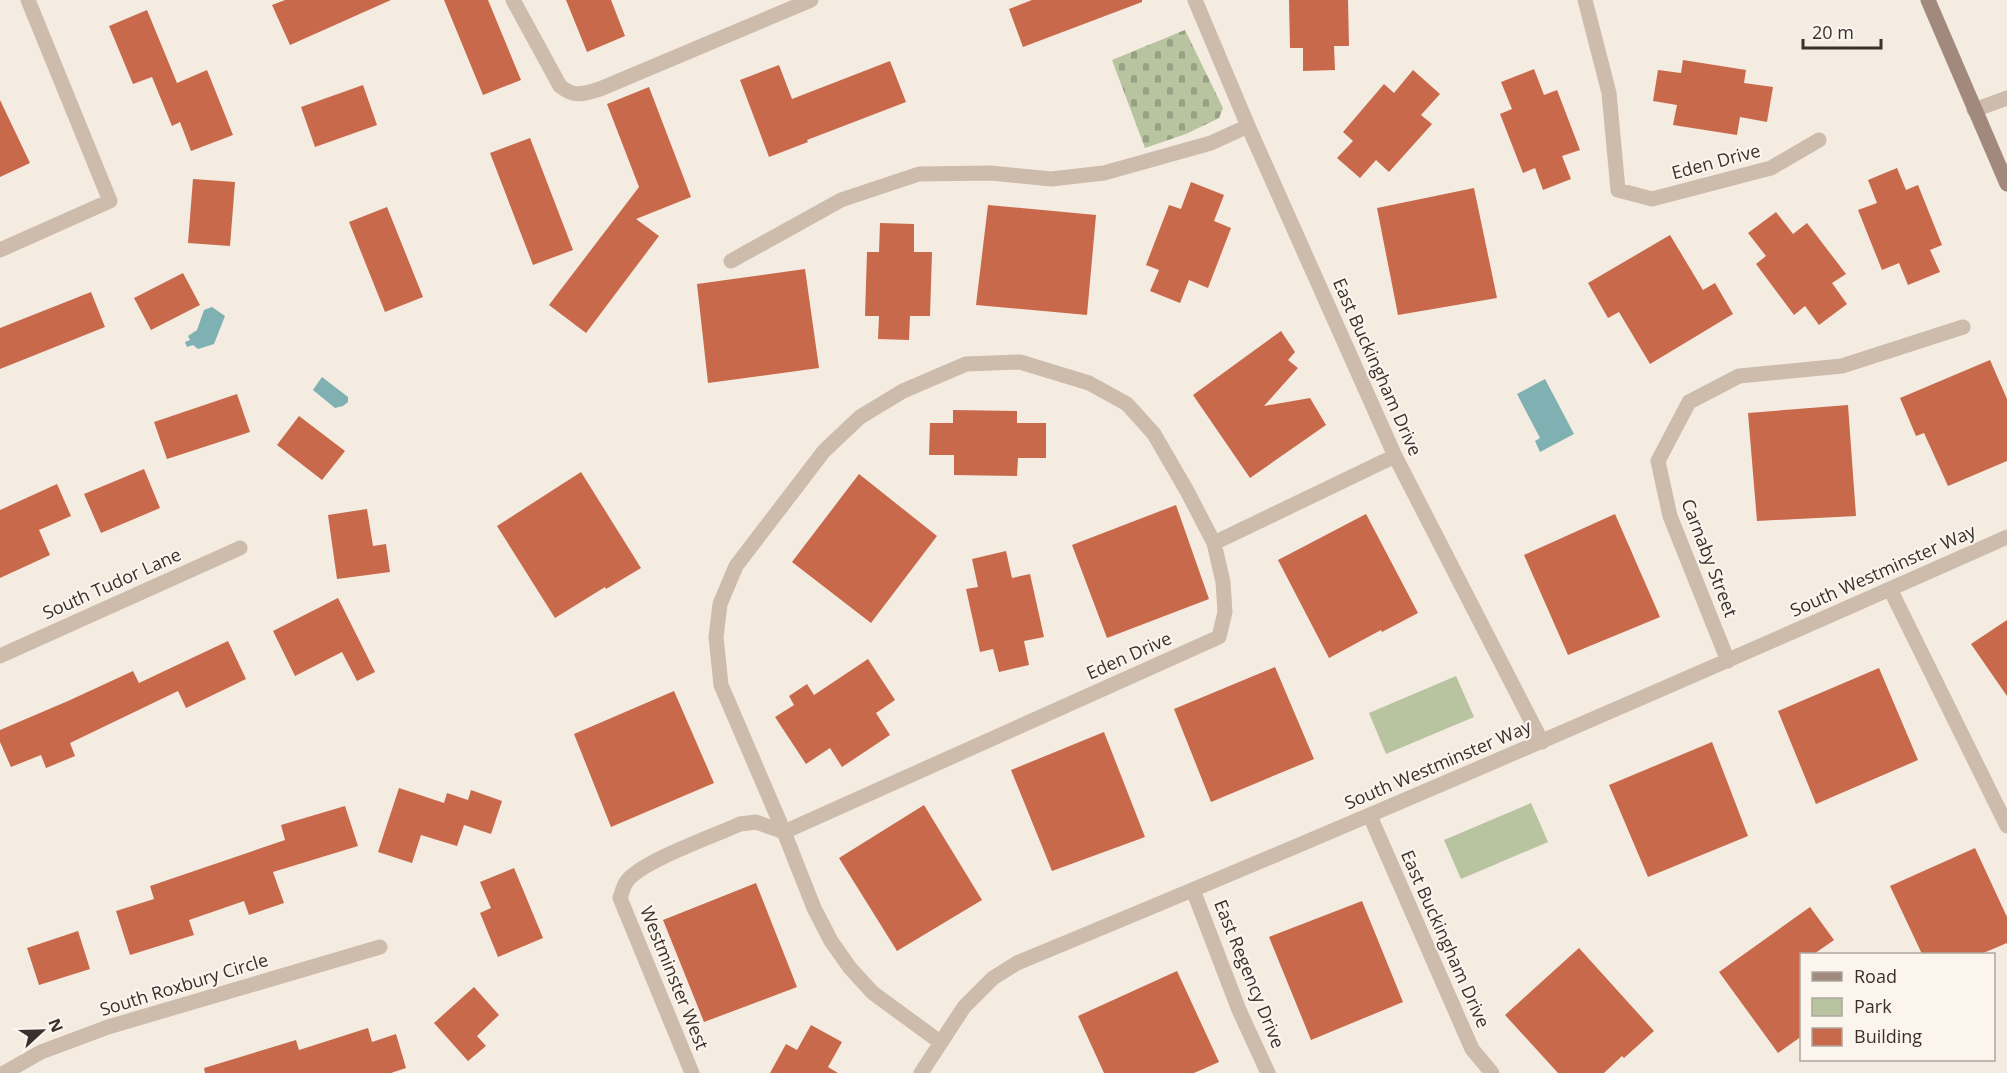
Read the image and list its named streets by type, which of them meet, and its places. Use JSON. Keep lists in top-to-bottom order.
{
  "streets": {
    "street": [
      "Eden Drive",
      "East Buckingham Drive",
      "Carnaby Street",
      "South Westminster Way",
      "South Tudor Lane",
      "East Regency Drive",
      "Westminster West",
      "South Roxbury Circle"
    ]
  },
  "crossings": [
    ["Eden Drive", "Westminster West"],
    ["East Buckingham Drive", "South Westminster Way"],
    ["Carnaby Street", "South Westminster Way"],
    ["South Westminster Way", "East Regency Drive"]
  ],
  "legend": ["Road", "Park", "Building"],
  "scale_bar": "20 m",
  "north": "right"
}
